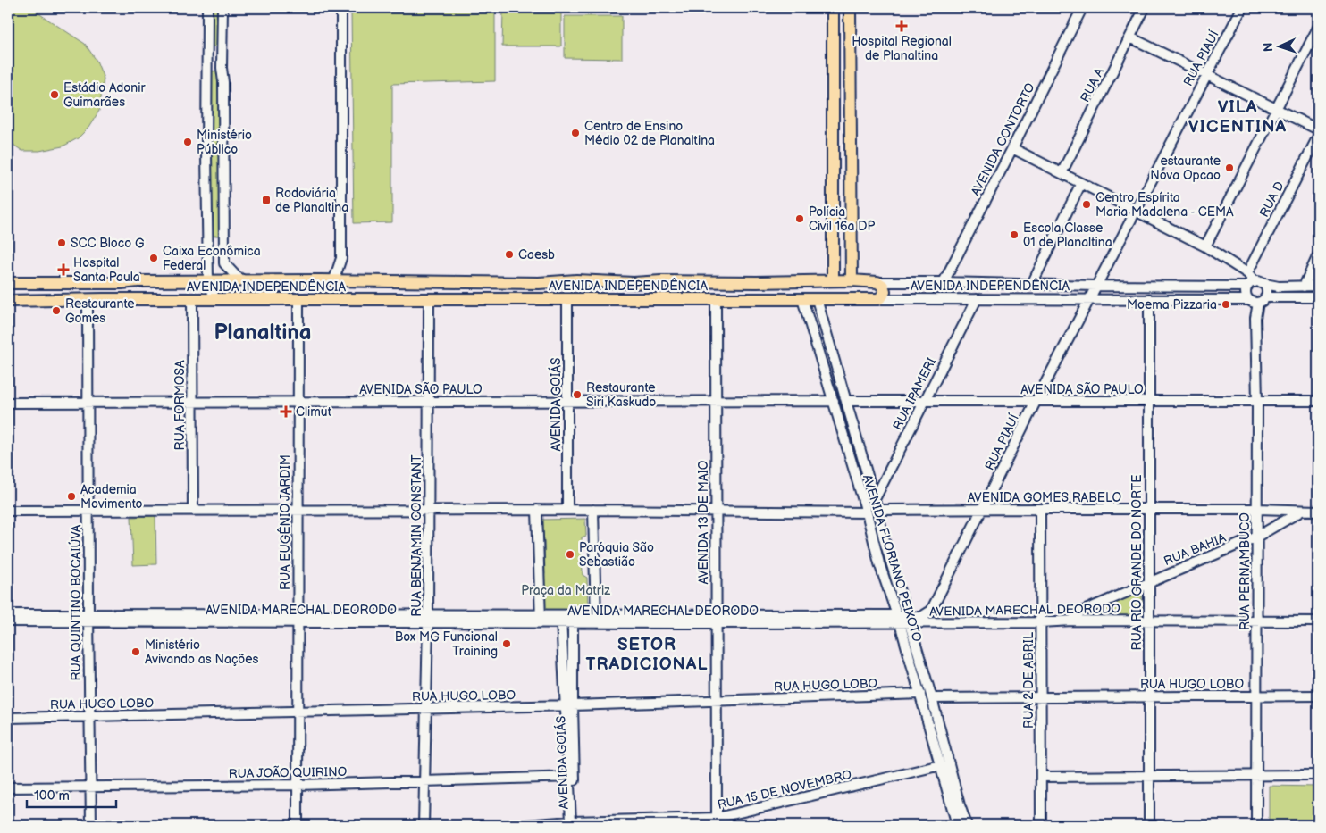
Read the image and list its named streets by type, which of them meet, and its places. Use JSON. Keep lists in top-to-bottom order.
{
  "streets": {
    "main road": ["AVENIDA INDEPENDÊNCIA"],
    "street": [
      "RUA PIAUÍ",
      "RUA A",
      "AVENIDA CONTORTO",
      "RUA D",
      "AVENIDA SÃO PAULO",
      "RUA IPAMERI",
      "AVENIDA GOIÁS",
      "RUA FORMOSA",
      "AVENIDA GOMES RABELO",
      "RUA EUGÊNIO JARDIM",
      "AVENIDA 13 DE MAIO",
      "RUA BENJAMIN CONSTANT",
      "RUA BAHIA",
      "AVENIDA FLORIANO PEIXOTO",
      "RUA RIO GRANDE DO NORTE",
      "RUA PERNAMBUCO",
      "RUA QUINTINO BOCAIÚVA",
      "AVENIDA MARECHAL DEORODO",
      "RUA 2 DE ABRIL",
      "RUA HUGO LOBO",
      "RUA JOÃO QUIRINO",
      "RUA 15 DE NOVEMBRO"
    ]
  },
  "crossings": [
    ["RUA PIAUÍ", "AVENIDA INDEPENDÊNCIA"],
    ["RUA PIAUÍ", "AVENIDA SÃO PAULO"],
    ["RUA PIAUÍ", "AVENIDA GOMES RABELO"],
    ["RUA PIAUÍ", "AVENIDA MARECHAL DEORODO"],
    ["AVENIDA CONTORTO", "AVENIDA INDEPENDÊNCIA"],
    ["AVENIDA INDEPENDÊNCIA", "RUA IPAMERI"],
    ["AVENIDA INDEPENDÊNCIA", "AVENIDA GOIÁS"],
    ["AVENIDA INDEPENDÊNCIA", "RUA FORMOSA"],
    ["AVENIDA INDEPENDÊNCIA", "RUA EUGÊNIO JARDIM"],
    ["AVENIDA INDEPENDÊNCIA", "AVENIDA 13 DE MAIO"],
    ["AVENIDA INDEPENDÊNCIA", "RUA BENJAMIN CONSTANT"],
    ["AVENIDA INDEPENDÊNCIA", "AVENIDA FLORIANO PEIXOTO"],
    ["AVENIDA INDEPENDÊNCIA", "RUA RIO GRANDE DO NORTE"],
    ["AVENIDA INDEPENDÊNCIA", "RUA PERNAMBUCO"],
    ["AVENIDA INDEPENDÊNCIA", "RUA QUINTINO BOCAIÚVA"],
    ["AVENIDA SÃO PAULO", "RUA IPAMERI"],
    ["AVENIDA SÃO PAULO", "AVENIDA GOIÁS"],
    ["AVENIDA SÃO PAULO", "RUA FORMOSA"],
    ["AVENIDA SÃO PAULO", "RUA EUGÊNIO JARDIM"],
    ["AVENIDA SÃO PAULO", "AVENIDA 13 DE MAIO"],
    ["AVENIDA SÃO PAULO", "RUA BENJAMIN CONSTANT"],
    ["AVENIDA SÃO PAULO", "AVENIDA FLORIANO PEIXOTO"],
    ["AVENIDA SÃO PAULO", "RUA RIO GRANDE DO NORTE"],
    ["AVENIDA SÃO PAULO", "RUA PERNAMBUCO"],
    ["AVENIDA SÃO PAULO", "RUA QUINTINO BOCAIÚVA"],
    ["RUA IPAMERI", "AVENIDA FLORIANO PEIXOTO"],
    ["AVENIDA GOIÁS", "AVENIDA MARECHAL DEORODO"],
    ["AVENIDA GOIÁS", "RUA HUGO LOBO"],
    ["AVENIDA GOIÁS", "RUA JOÃO QUIRINO"],
    ["AVENIDA GOIÁS", "RUA 15 DE NOVEMBRO"],
    ["AVENIDA GOMES RABELO", "RUA BAHIA"],
    ["AVENIDA GOMES RABELO", "AVENIDA FLORIANO PEIXOTO"],
    ["AVENIDA GOMES RABELO", "RUA RIO GRANDE DO NORTE"],
    ["AVENIDA GOMES RABELO", "RUA PERNAMBUCO"],
    ["AVENIDA GOMES RABELO", "RUA 2 DE ABRIL"],
    ["RUA EUGÊNIO JARDIM", "AVENIDA MARECHAL DEORODO"],
    ["RUA EUGÊNIO JARDIM", "RUA HUGO LOBO"],
    ["RUA EUGÊNIO JARDIM", "RUA JOÃO QUIRINO"],
    ["AVENIDA 13 DE MAIO", "AVENIDA MARECHAL DEORODO"],
    ["AVENIDA 13 DE MAIO", "RUA HUGO LOBO"],
    ["AVENIDA 13 DE MAIO", "RUA 15 DE NOVEMBRO"],
    ["RUA BENJAMIN CONSTANT", "AVENIDA MARECHAL DEORODO"],
    ["RUA BENJAMIN CONSTANT", "RUA HUGO LOBO"],
    ["RUA BENJAMIN CONSTANT", "RUA JOÃO QUIRINO"],
    ["RUA BAHIA", "RUA RIO GRANDE DO NORTE"],
    ["RUA BAHIA", "RUA PERNAMBUCO"],
    ["RUA BAHIA", "AVENIDA MARECHAL DEORODO"],
    ["AVENIDA FLORIANO PEIXOTO", "AVENIDA MARECHAL DEORODO"],
    ["AVENIDA FLORIANO PEIXOTO", "RUA HUGO LOBO"],
    ["AVENIDA FLORIANO PEIXOTO", "RUA 15 DE NOVEMBRO"],
    ["RUA RIO GRANDE DO NORTE", "AVENIDA MARECHAL DEORODO"],
    ["RUA RIO GRANDE DO NORTE", "RUA HUGO LOBO"],
    ["RUA PERNAMBUCO", "AVENIDA MARECHAL DEORODO"],
    ["RUA PERNAMBUCO", "RUA HUGO LOBO"],
    ["RUA QUINTINO BOCAIÚVA", "AVENIDA MARECHAL DEORODO"],
    ["RUA QUINTINO BOCAIÚVA", "RUA HUGO LOBO"],
    ["RUA QUINTINO BOCAIÚVA", "RUA JOÃO QUIRINO"],
    ["AVENIDA MARECHAL DEORODO", "RUA 2 DE ABRIL"],
    ["RUA 2 DE ABRIL", "RUA HUGO LOBO"]
  ],
  "districts": ["VILA VICENTINA", "Planaltina", "SETOR TRADICIONAL"],
  "parks": ["Praça da Matriz"],
  "places": {
    "health": ["Hospital Regional de Planaltina", "Hospital Santa Paula", "Climut"],
    "other": [
      "Estádio Adonir Guimarães",
      "Centro de Ensino Médio 02 de Planaltina",
      "Ministério Público",
      "estaurante Nova Opcao",
      "Centro Espírita Maria Madalena - CEMA",
      "Polícia Civil 16a DP",
      "Escola Classe 01 de Planaltina",
      "SCC Bloco G",
      "Caesb",
      "Caixa Econômica Federal",
      "Moema Pizzaria",
      "Restaurante Gomes",
      "Restaurante Siri Kaskudo",
      "Academia Movimento",
      "Paróquia São Sebastião",
      "Box MG Funcional Training",
      "Ministério Avivando as Nações"
    ],
    "transit": ["Rodoviária de Planaltina"]
  },
  "scale_bar": "100 m",
  "north": "left"
}
